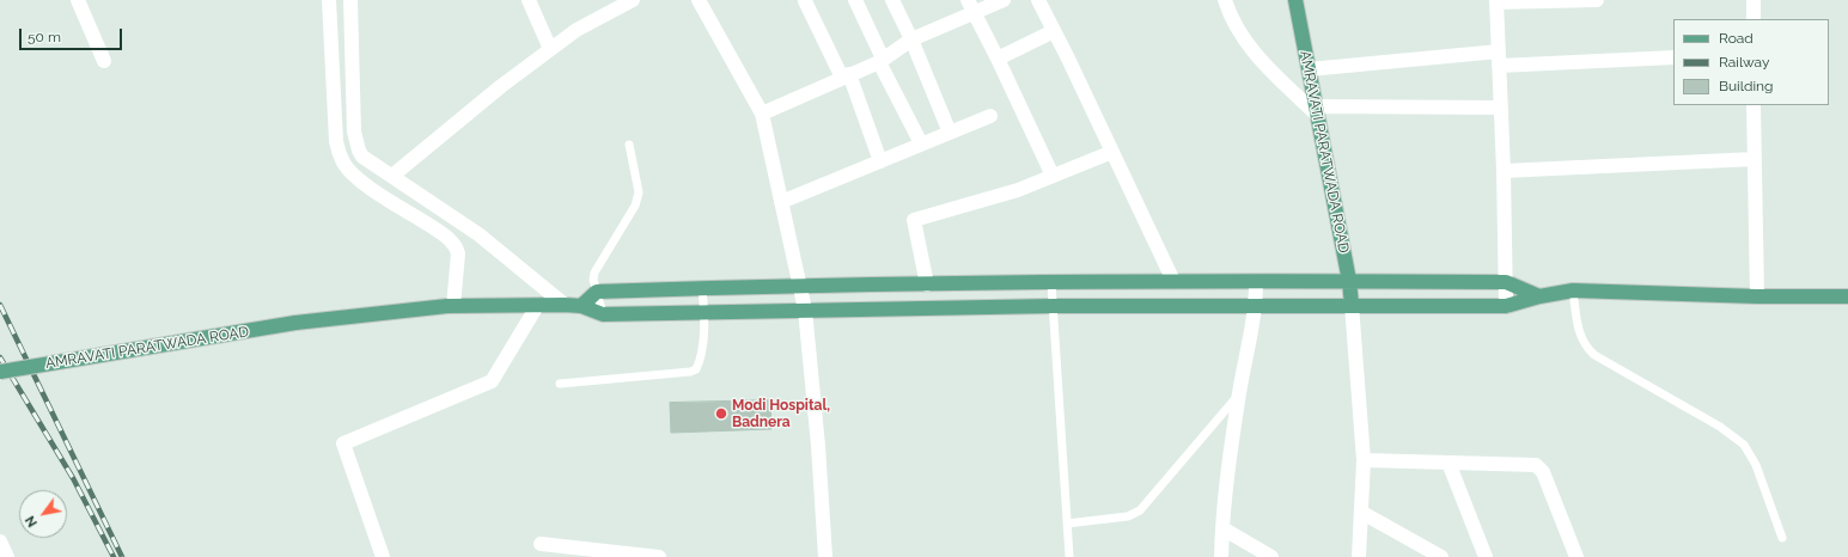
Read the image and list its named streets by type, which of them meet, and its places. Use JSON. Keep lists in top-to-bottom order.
{
  "streets": {
    "main road": ["AMRAVATI PARATWADA ROAD"]
  },
  "places": ["Modi Hospital, Badnera"],
  "legend": ["Road", "Railway", "Building"],
  "scale_bar": "50 m",
  "north": "bottom left"
}
